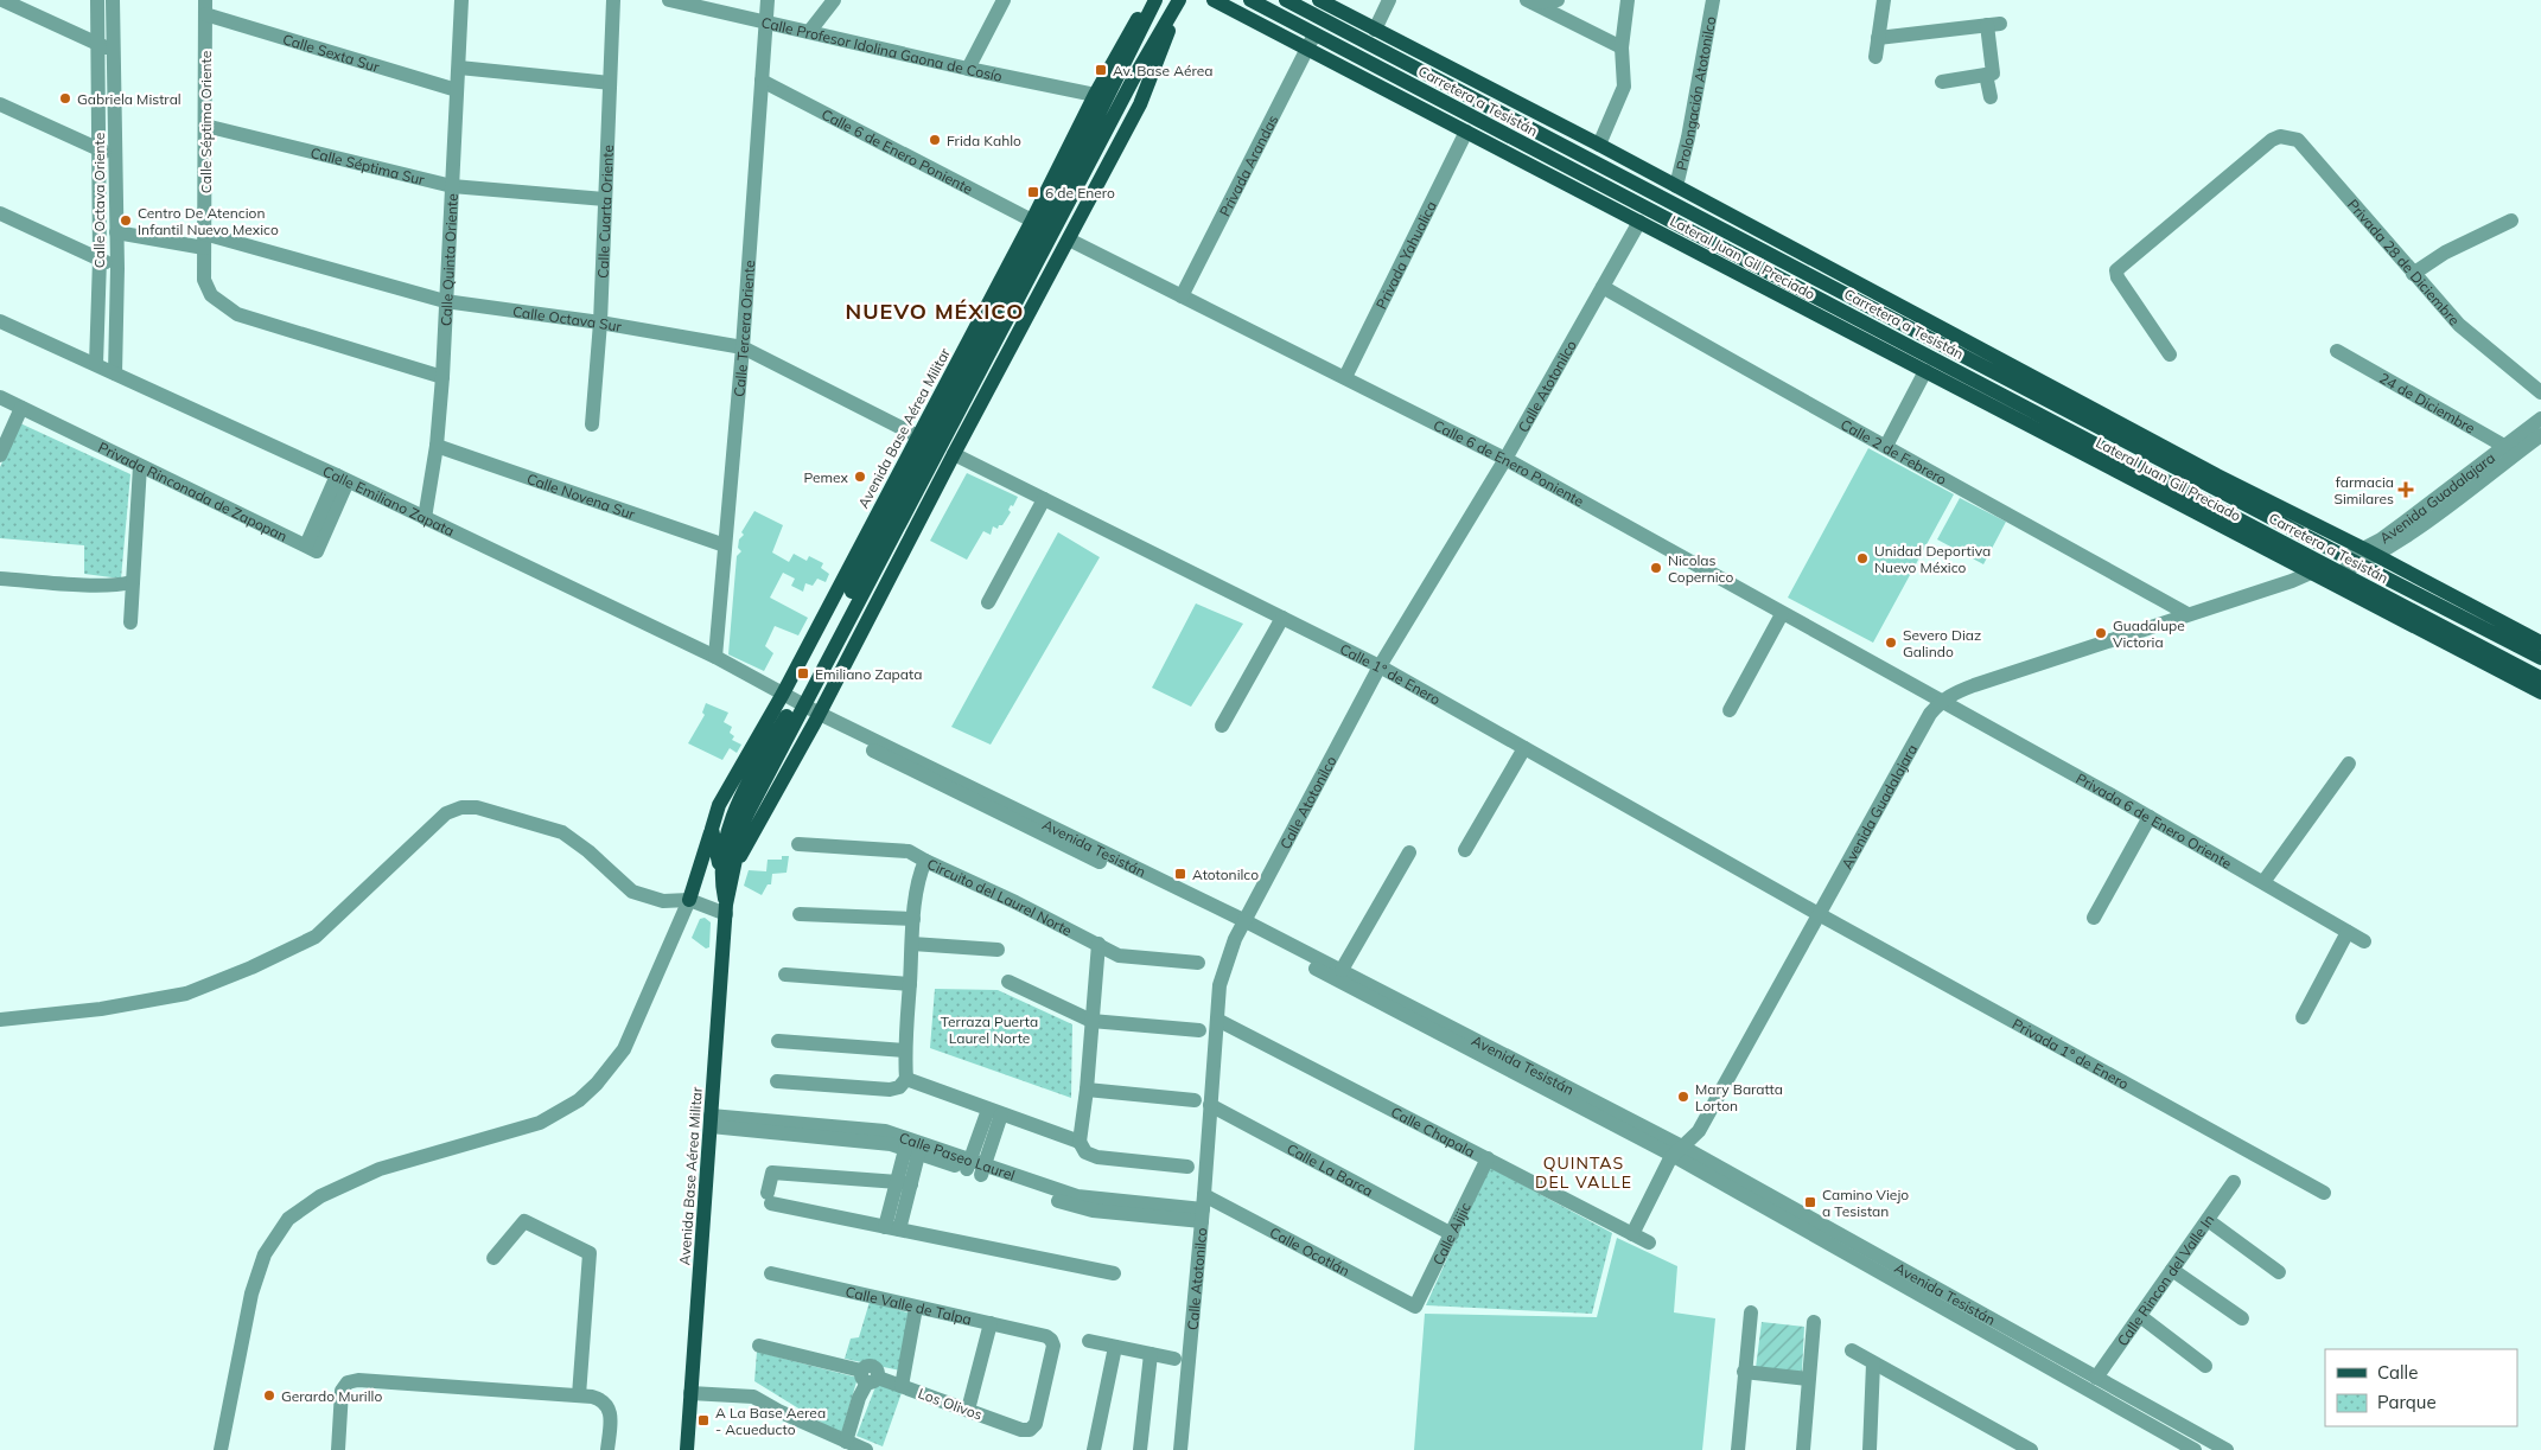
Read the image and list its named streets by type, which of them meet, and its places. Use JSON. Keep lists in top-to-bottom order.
{
  "streets": {
    "main road": ["Carretera a Tesistán", "Lateral Juan Gil Preciado", "Avenida Base Aérea Militar"],
    "street": [
      "Calle Profesor Idolina Gaona de Cosío",
      "Calle Sexta Sur",
      "Prolongación Atotonilco",
      "Calle Séptima Oriente",
      "Calle 6 de Enero Poniente",
      "Calle Séptima Sur",
      "Privada Arandas",
      "Calle Octava Oriente",
      "Calle Cuarta Oriente",
      "Privada Yahualica",
      "Calle Quinta Oriente",
      "Privada 28 de Diciembre",
      "Calle Octava Sur",
      "Calle Tercera Oriente",
      "Calle Atotonilco",
      "24 de Diciembre",
      "Calle 2 de Febrero",
      "Privada Rinconada de Zapopan",
      "Calle Novena Sur",
      "Avenida Guadalajara",
      "Calle Emiliano Zapata",
      "Calle 1° de Enero",
      "Privada 6 de Enero Oriente",
      "Avenida Tesistán",
      "Circuito del Laurel Norte",
      "Privada 1° de Enero",
      "Calle Chapala",
      "Calle Paseo Laurel",
      "Calle La Barca",
      "Calle Ajijic",
      "Calle Ocotlán",
      "Calle Rincon del Valle In",
      "Calle Valle de Talpa",
      "Los Olivos"
    ]
  },
  "crossings": [
    ["Calle Profesor Idolina Gaona de Cosío", "Calle Tercera Oriente"],
    ["Calle Profesor Idolina Gaona de Cosío", "Avenida Base Aérea Militar"],
    ["Calle Sexta Sur", "Calle Séptima Oriente"],
    ["Calle Sexta Sur", "Calle Quinta Oriente"],
    ["Prolongación Atotonilco", "Lateral Juan Gil Preciado"],
    ["Carretera a Tesistán", "Privada Arandas"],
    ["Carretera a Tesistán", "Lateral Juan Gil Preciado"],
    ["Carretera a Tesistán", "Avenida Guadalajara"],
    ["Calle Séptima Oriente", "Calle Séptima Sur"],
    ["Calle Séptima Oriente", "Calle Quinta Oriente"],
    ["Calle Séptima Oriente", "Calle Octava Sur"],
    ["Calle 6 de Enero Poniente", "Privada Arandas"],
    ["Calle 6 de Enero Poniente", "Privada Yahualica"],
    ["Calle 6 de Enero Poniente", "Calle Tercera Oriente"],
    ["Calle 6 de Enero Poniente", "Calle Atotonilco"],
    ["Calle 6 de Enero Poniente", "Avenida Base Aérea Militar"],
    ["Calle 6 de Enero Poniente", "Avenida Guadalajara"],
    ["Calle 6 de Enero Poniente", "Privada 6 de Enero Oriente"],
    ["Calle Séptima Sur", "Calle Cuarta Oriente"],
    ["Calle Séptima Sur", "Calle Quinta Oriente"],
    ["Privada Arandas", "Lateral Juan Gil Preciado"],
    ["Calle Octava Oriente", "Calle Emiliano Zapata"],
    ["Calle Cuarta Oriente", "Calle Octava Sur"],
    ["Privada Yahualica", "Lateral Juan Gil Preciado"],
    ["Lateral Juan Gil Preciado", "Calle Atotonilco"],
    ["Lateral Juan Gil Preciado", "Avenida Guadalajara"],
    ["Calle Quinta Oriente", "Calle Octava Sur"],
    ["Calle Quinta Oriente", "Calle Novena Sur"],
    ["Calle Quinta Oriente", "Calle Emiliano Zapata"],
    ["Calle Octava Sur", "Calle Tercera Oriente"],
    ["Calle Octava Sur", "Avenida Base Aérea Militar"],
    ["Calle Tercera Oriente", "Calle Novena Sur"],
    ["Calle Tercera Oriente", "Calle Emiliano Zapata"],
    ["Calle Atotonilco", "Calle 2 de Febrero"],
    ["Calle Atotonilco", "Calle 1° de Enero"],
    ["Calle Atotonilco", "Avenida Tesistán"],
    ["Calle Atotonilco", "Calle Chapala"],
    ["Calle Atotonilco", "Calle Paseo Laurel"],
    ["Calle Atotonilco", "Calle La Barca"],
    ["Calle Atotonilco", "Calle Ocotlán"],
    ["24 de Diciembre", "Avenida Guadalajara"],
    ["Avenida Base Aérea Militar", "Calle Emiliano Zapata"],
    ["Avenida Base Aérea Militar", "Calle 1° de Enero"],
    ["Avenida Base Aérea Militar", "Avenida Tesistán"],
    ["Avenida Base Aérea Militar", "Calle Paseo Laurel"],
    ["Calle 2 de Febrero", "Avenida Guadalajara"],
    ["Privada Rinconada de Zapopan", "Calle Emiliano Zapata"],
    ["Avenida Guadalajara", "Calle 1° de Enero"],
    ["Avenida Guadalajara", "Privada 6 de Enero Oriente"],
    ["Avenida Guadalajara", "Avenida Tesistán"],
    ["Avenida Guadalajara", "Privada 1° de Enero"],
    ["Avenida Guadalajara", "Calle Chapala"],
    ["Calle Emiliano Zapata", "Avenida Tesistán"],
    ["Calle 1° de Enero", "Privada 1° de Enero"],
    ["Avenida Tesistán", "Calle Rincon del Valle In"],
    ["Calle Chapala", "Calle Ajijic"],
    ["Calle Paseo Laurel", "Calle Ocotlán"],
    ["Calle La Barca", "Calle Ajijic"],
    ["Calle Ajijic", "Calle Ocotlán"],
    ["Calle Valle de Talpa", "Los Olivos"]
  ],
  "districts": ["NUEVO MÉXICO", "QUINTAS DEL VALLE"],
  "parks": ["Terraza Puerta Laurel Norte"],
  "places": {
    "transit": [
      "Av. Base Aérea",
      "6 de Enero",
      "Emiliano Zapata",
      "Atotonilco",
      "Camino Viejo a Tesistan",
      "A La Base Aerea - Acueducto"
    ],
    "other": [
      "Gabriela Mistral",
      "Frida Kahlo",
      "Centro De Atencion Infantil Nuevo Mexico",
      "Pemex",
      "Unidad Deportiva Nuevo México",
      "Nicolas Copernico",
      "Guadalupe Victoria",
      "Severo Diaz Galindo",
      "Mary Baratta Lorton",
      "Gerardo Murillo"
    ],
    "health": ["farmacia Similares"]
  },
  "legend": ["Calle", "Parque"]
}
